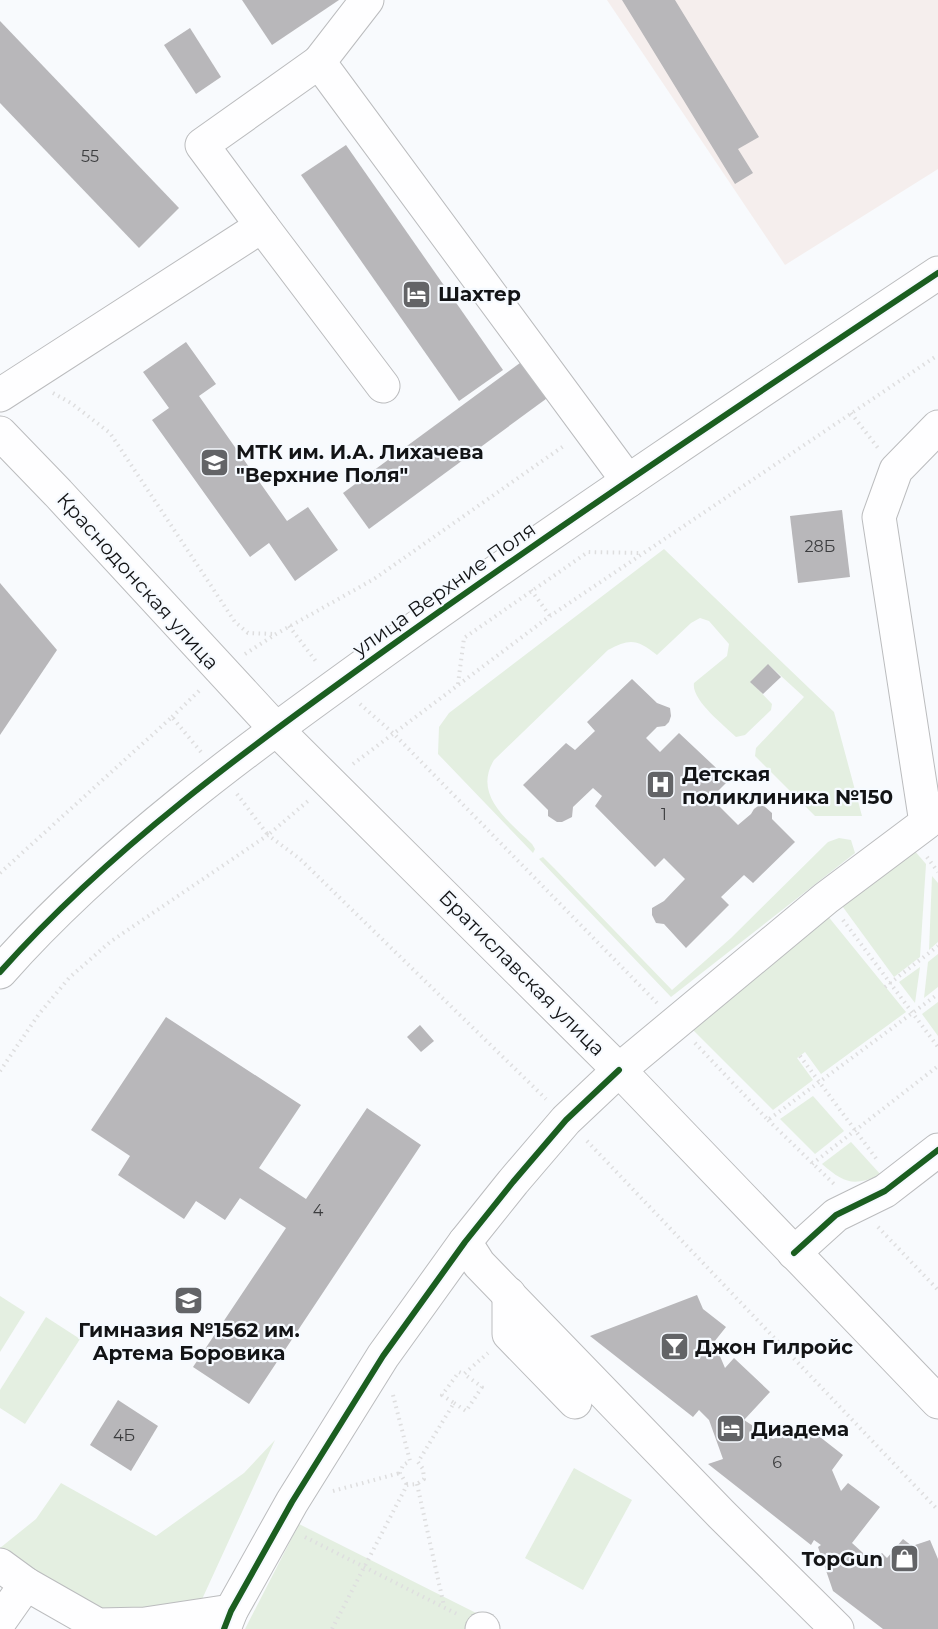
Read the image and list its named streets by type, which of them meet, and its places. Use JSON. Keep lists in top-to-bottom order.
{
  "streets": {
    "main road": ["Краснодонская улица", "улица Верхние Поля", "Братиславская улица"]
  },
  "crossings": [
    ["Краснодонская улица", "улица Верхние Поля"],
    ["Краснодонская улица", "Братиславская улица"],
    ["улица Верхние Поля", "Братиславская улица"]
  ],
  "places": {
    "hotel": ["Шахтер", "Диадема"],
    "school or university": ["МТК им. И.А. Лихачева \"Верхние Поля\"", "Гимназия №1562 им. Артема Боровика"],
    "hospital": ["Детская поликлиника №150"],
    "bar": ["Джон Гилройс"],
    "shop": ["TopGun"]
  },
  "house_numbers": [
    "55",
    "28Б",
    "1",
    "4",
    "4Б",
    "6"
  ]
}
